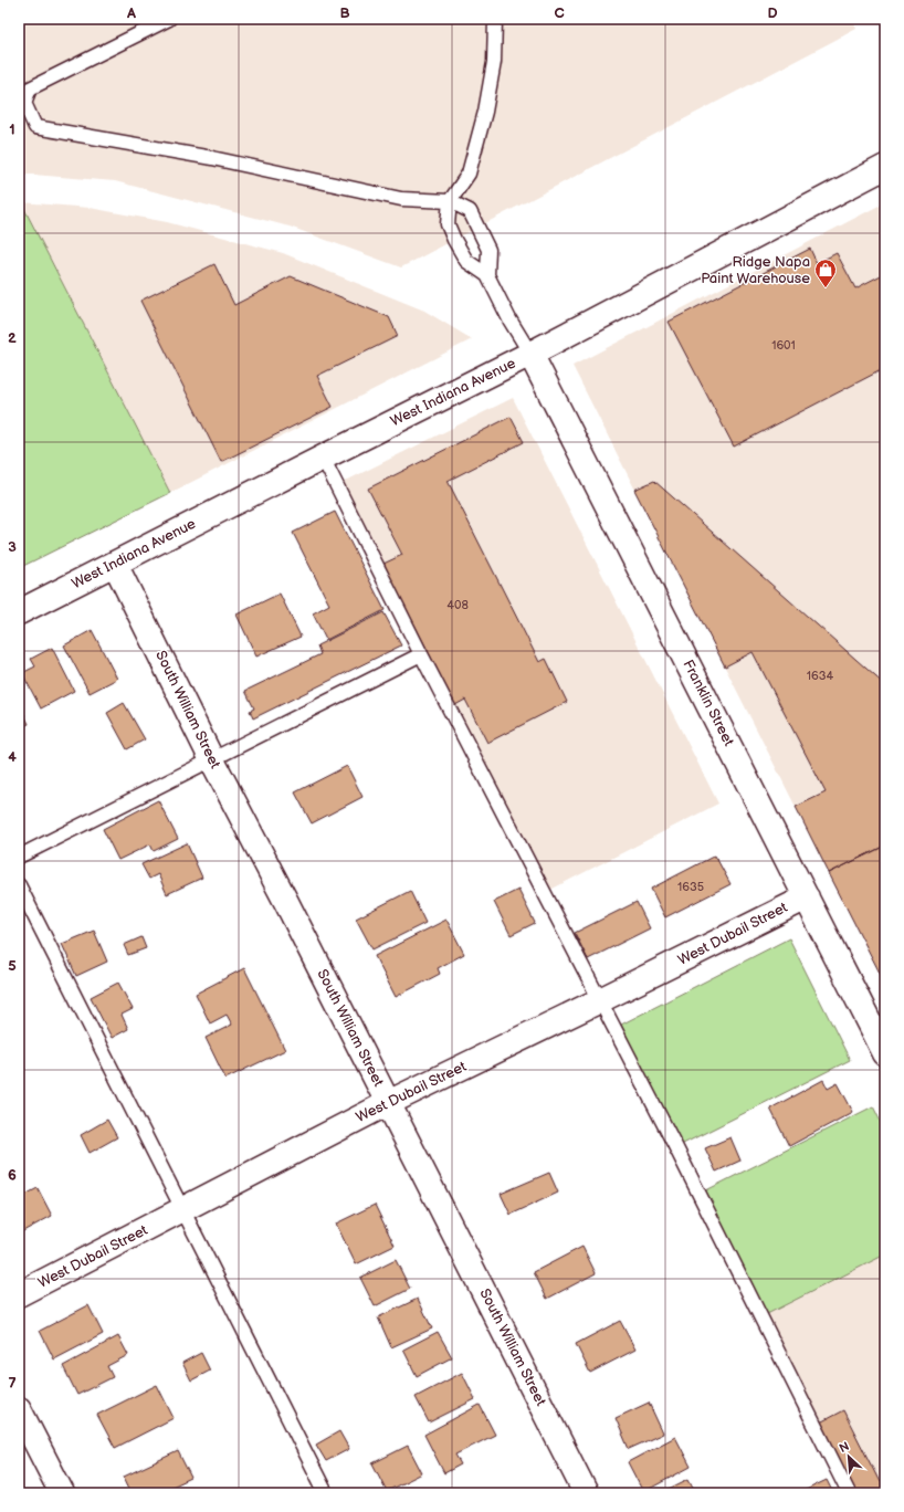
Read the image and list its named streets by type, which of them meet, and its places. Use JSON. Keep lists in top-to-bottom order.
{
  "streets": {
    "street": [
      "West Indiana Avenue",
      "Franklin Street",
      "South William Street",
      "West Dubail Street"
    ]
  },
  "crossings": [
    ["West Indiana Avenue", "Franklin Street"],
    ["West Indiana Avenue", "South William Street"],
    ["Franklin Street", "West Dubail Street"],
    ["South William Street", "West Dubail Street"]
  ],
  "places": {
    "shop": ["Ridge Napa Paint Warehouse"]
  },
  "house_numbers": [
    "1601",
    "408",
    "1634",
    "1635"
  ],
  "north": "top left",
  "grid": {
    "columns": [
      "A",
      "B",
      "C",
      "D"
    ],
    "rows": [
      "1",
      "2",
      "3",
      "4",
      "5",
      "6",
      "7"
    ]
  }
}
